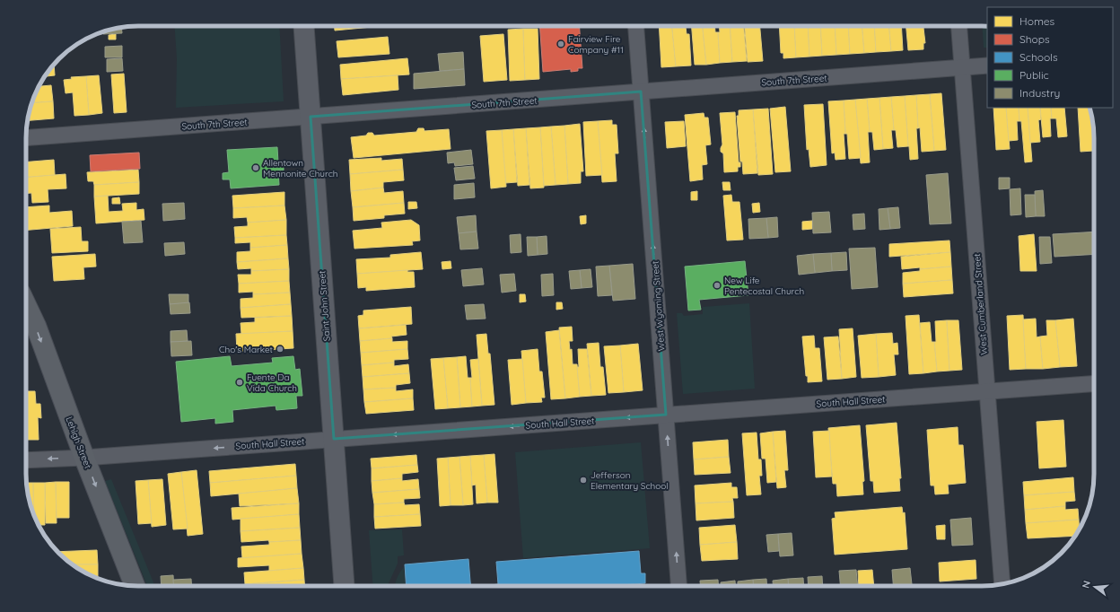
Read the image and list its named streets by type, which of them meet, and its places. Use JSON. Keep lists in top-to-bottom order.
{
  "streets": {
    "main road": ["Lehigh Street"],
    "street": [
      "South 7th Street",
      "West Cumberland Street",
      "Saint John Street",
      "West Wyoming Street",
      "South Hall Street"
    ]
  },
  "crossings": [
    ["South 7th Street", "West Cumberland Street"],
    ["South 7th Street", "Saint John Street"],
    ["South 7th Street", "West Wyoming Street"],
    ["West Cumberland Street", "South Hall Street"],
    ["Saint John Street", "South Hall Street"],
    ["West Wyoming Street", "South Hall Street"],
    ["South Hall Street", "Lehigh Street"]
  ],
  "one_way": ["West Wyoming Street", "South Hall Street", "Lehigh Street"],
  "places": [
    "Fairview Fire Company #11",
    "Allentown Mennonite Church",
    "New Life Pentecostal Church",
    "Cho's Market",
    "Fuente Da Vida Church",
    "Jefferson Elementary School"
  ],
  "legend": [
    "Homes",
    "Shops",
    "Schools",
    "Public",
    "Industry"
  ],
  "north": "left"
}
